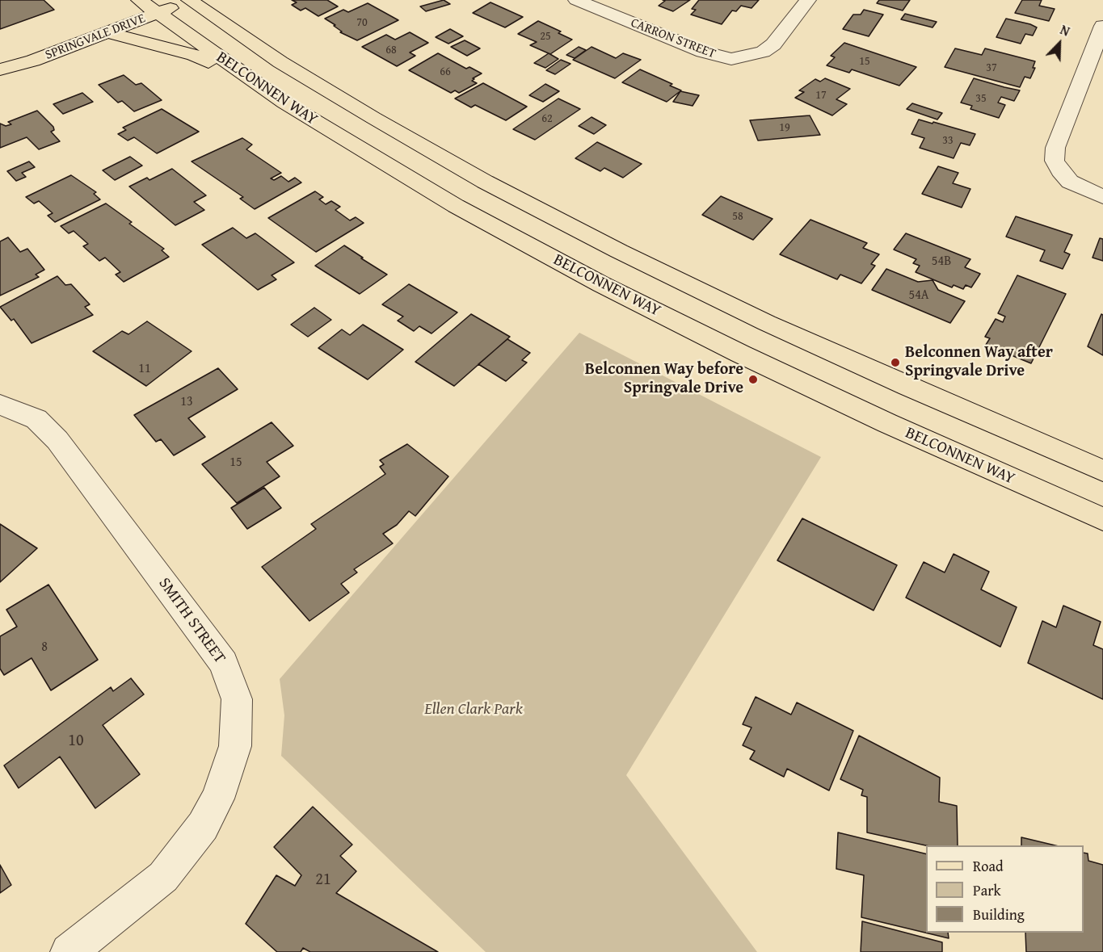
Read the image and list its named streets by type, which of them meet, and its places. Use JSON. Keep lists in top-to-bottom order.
{
  "streets": {
    "main road": ["SPRINGVALE DRIVE", "BELCONNEN WAY"],
    "street": ["CARRON STREET", "SMITH STREET"]
  },
  "crossings": [
    ["SPRINGVALE DRIVE", "BELCONNEN WAY"]
  ],
  "parks": ["Ellen Clark Park"],
  "places": ["Belconnen Way after Springvale Drive", "Belconnen Way before Springvale Drive"],
  "house_numbers": [
    "70",
    "25",
    "68",
    "15",
    "37",
    "66",
    "17",
    "35",
    "62",
    "19",
    "33",
    "58",
    "54B",
    "54A",
    "11",
    "13",
    "15",
    "8",
    "10",
    "21"
  ],
  "legend": ["Road", "Park", "Building"],
  "north": "top right"
}
